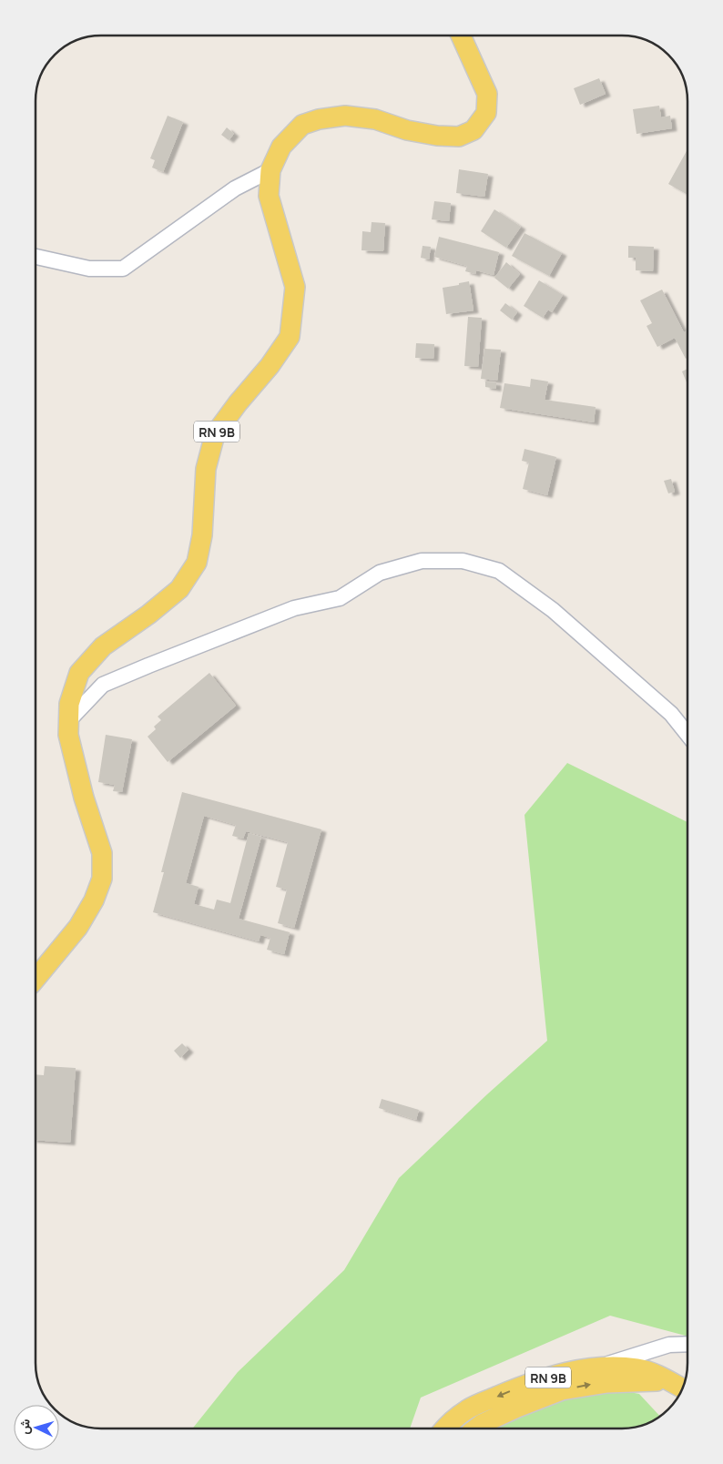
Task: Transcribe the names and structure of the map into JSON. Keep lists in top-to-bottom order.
{
  "streets": {
    "main road": ["RN 9B"]
  },
  "north": "left"
}
